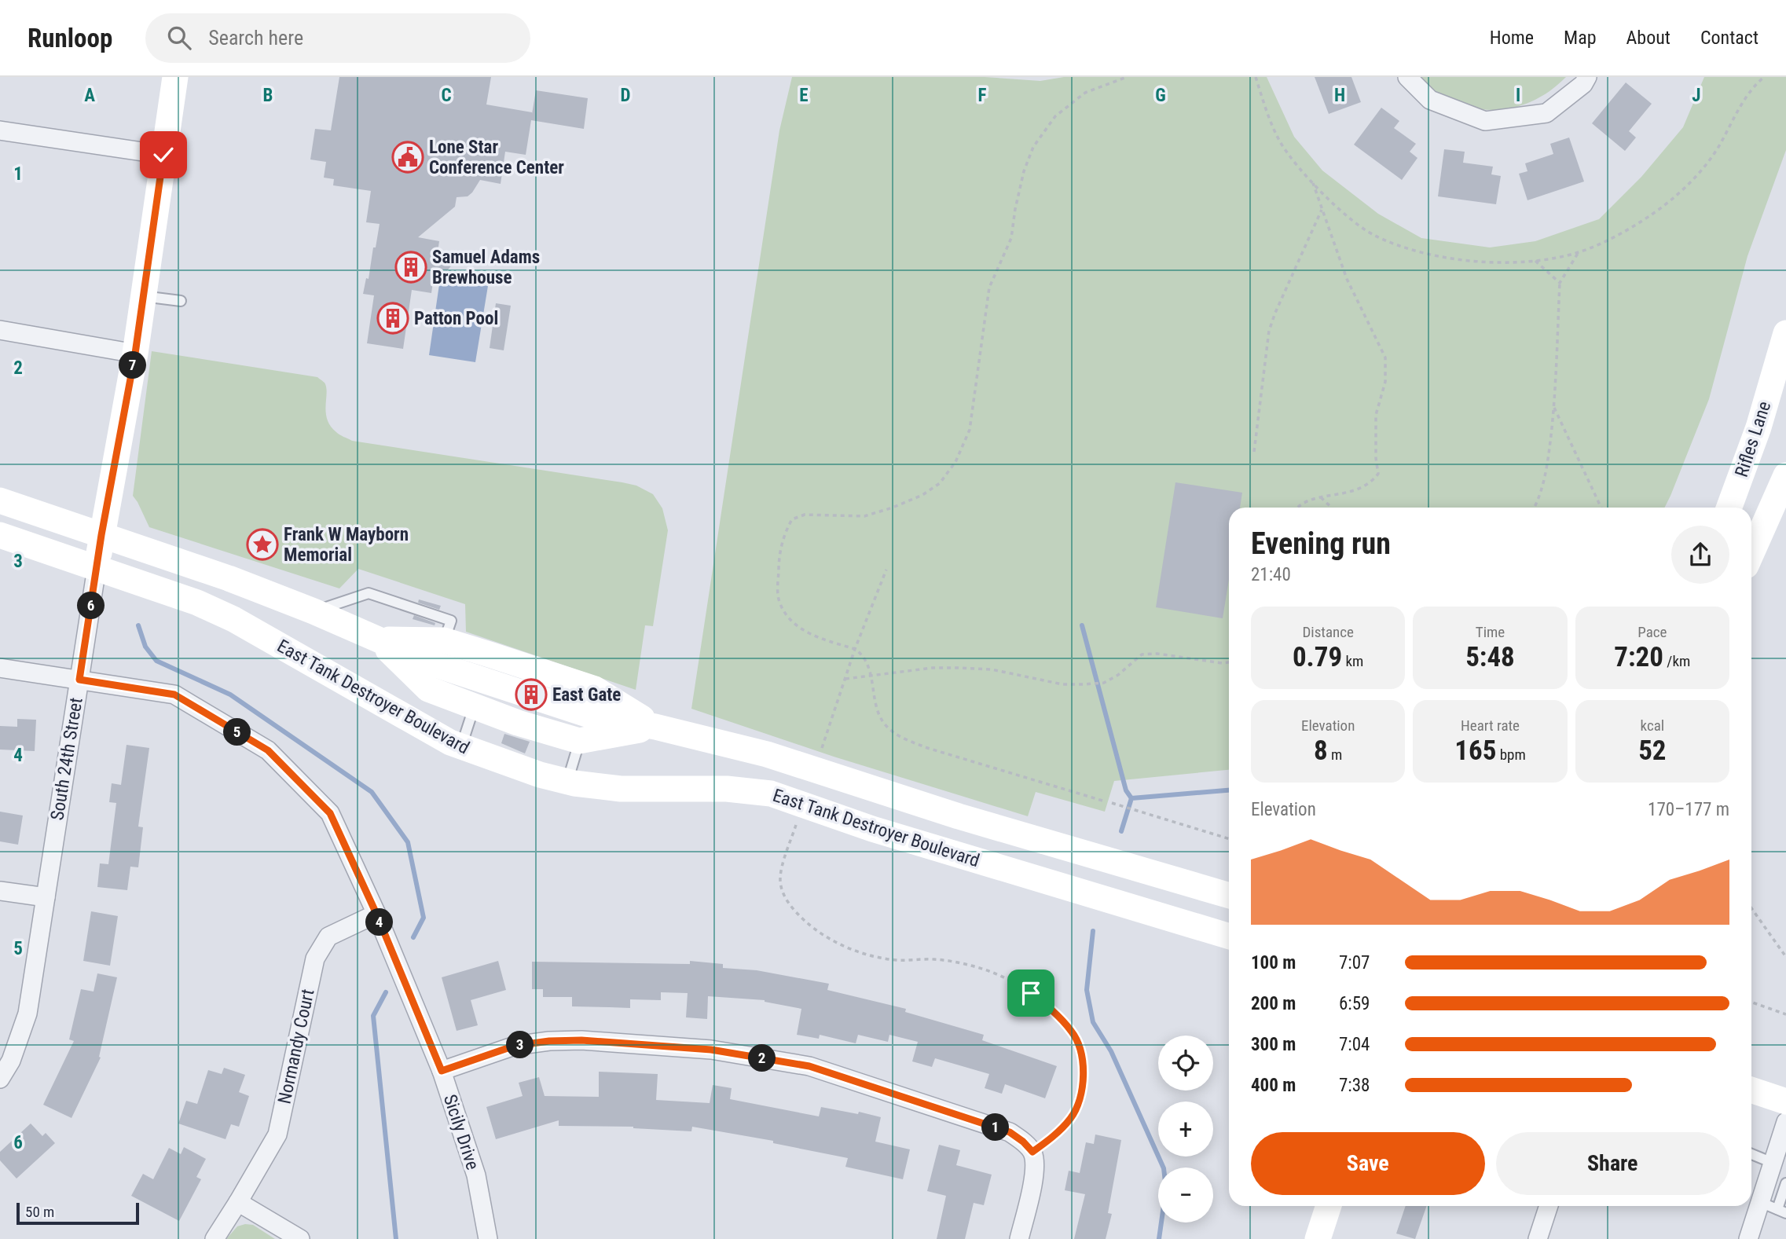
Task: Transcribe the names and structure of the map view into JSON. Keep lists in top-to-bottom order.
{
  "streets": {
    "street": [
      "Rifles Lane",
      "East Tank Destroyer Boulevard",
      "South 24th Street",
      "Normandy Court",
      "Sicily Drive"
    ]
  },
  "crossings": [
    ["East Tank Destroyer Boulevard", "South 24th Street"],
    ["South 24th Street", "Sicily Drive"],
    ["Normandy Court", "Sicily Drive"]
  ],
  "places": {
    "public building": ["Lone Star Conference Center"],
    "building": ["Samuel Adams Brewhouse", "Patton Pool", "East Gate"],
    "place": ["Frank W Mayborn Memorial"]
  },
  "scale_bar": "50 m",
  "page": {
    "header": "Runloop",
    "search": "Search here",
    "nav": [
      "Home",
      "Map",
      "About",
      "Contact"
    ],
    "pins": [
      "7",
      "6",
      "5",
      "4",
      "3",
      "2",
      "1"
    ],
    "heading": ["Evening run", "21:40"],
    "stats": [
      ["Distance", "0.79 km"],
      ["Time", "5:48"],
      ["Pace", "7:20 /km"],
      ["Elevation", "8 m"],
      ["Heart rate", "165 bpm"],
      ["kcal", "52"]
    ],
    "chart": ["Elevation", "170–177 m"],
    "list": [
      {
        "name": "100 m",
        "note": "7:07"
      },
      {
        "name": "200 m",
        "note": "6:59"
      },
      {
        "name": "300 m",
        "note": "7:04"
      },
      {
        "name": "400 m",
        "note": "7:38"
      }
    ],
    "map_buttons": ["+", "−"],
    "buttons": ["Save", "Share"],
    "scale": "50 m"
  },
  "grid": {
    "columns": [
      "A",
      "B",
      "C",
      "D",
      "E",
      "F",
      "G",
      "H",
      "I",
      "J"
    ],
    "rows": [
      "1",
      "2",
      "3",
      "4",
      "5",
      "6"
    ]
  }
}
